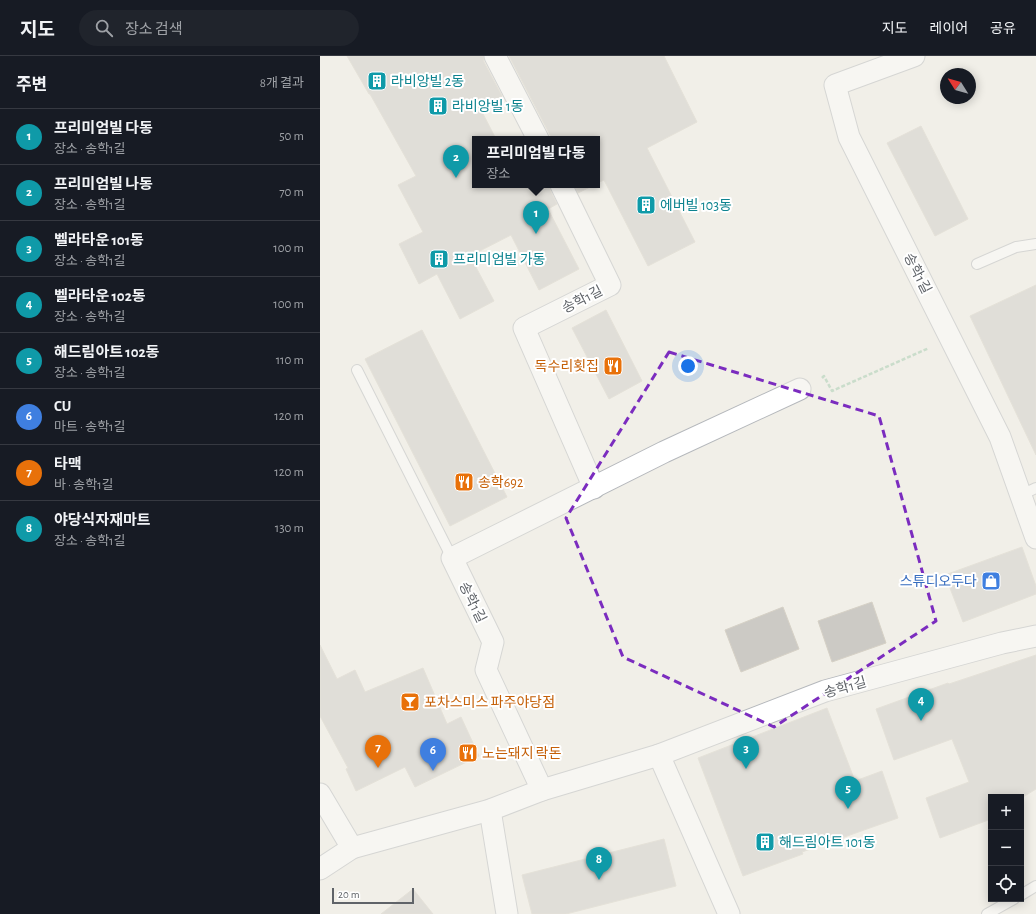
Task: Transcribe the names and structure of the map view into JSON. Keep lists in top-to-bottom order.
{
  "streets": {
    "street": ["송학1길"]
  },
  "places": {
    "building": [
      "라비앙빌 2동",
      "라비앙빌 1동",
      "에버빌 103동",
      "프리미엄빌 가동",
      "해드림아트 101동"
    ],
    "restaurant": ["독수리횟집", "송학692", "노는돼지 락돈"],
    "shop": ["스튜디오두다"],
    "bar": ["포차스미스 파주야당점"]
  },
  "scale_bar": "20 m",
  "north": "top left",
  "page": {
    "header": "지도",
    "search": "장소 검색",
    "nav": ["지도", "레이어", "공유"],
    "heading": ["주변", "8개 결과"],
    "list": [
      {
        "mark": "1",
        "name": "프리미엄빌 다동",
        "note": "장소 · 송학1길",
        "value": "50 m"
      },
      {
        "mark": "2",
        "name": "프리미엄빌 나동",
        "note": "장소 · 송학1길",
        "value": "70 m"
      },
      {
        "mark": "3",
        "name": "벨라타운 101동",
        "note": "장소 · 송학1길",
        "value": "100 m"
      },
      {
        "mark": "4",
        "name": "벨라타운 102동",
        "note": "장소 · 송학1길",
        "value": "100 m"
      },
      {
        "mark": "5",
        "name": "해드림아트 102동",
        "note": "장소 · 송학1길",
        "value": "110 m"
      },
      {
        "mark": "6",
        "name": "CU",
        "note": "마트 · 송학1길",
        "value": "120 m"
      },
      {
        "mark": "7",
        "name": "타맥",
        "note": "바 · 송학1길",
        "value": "120 m"
      },
      {
        "mark": "8",
        "name": "야당식자재마트",
        "note": "장소 · 송학1길",
        "value": "130 m"
      }
    ],
    "popup": ["프리미엄빌 다동", "장소"],
    "pins": [
      "2",
      "1",
      "4",
      "7",
      "3",
      "6",
      "5",
      "8"
    ],
    "map_buttons": ["+", "−"],
    "scale": "20 m"
  }
}
